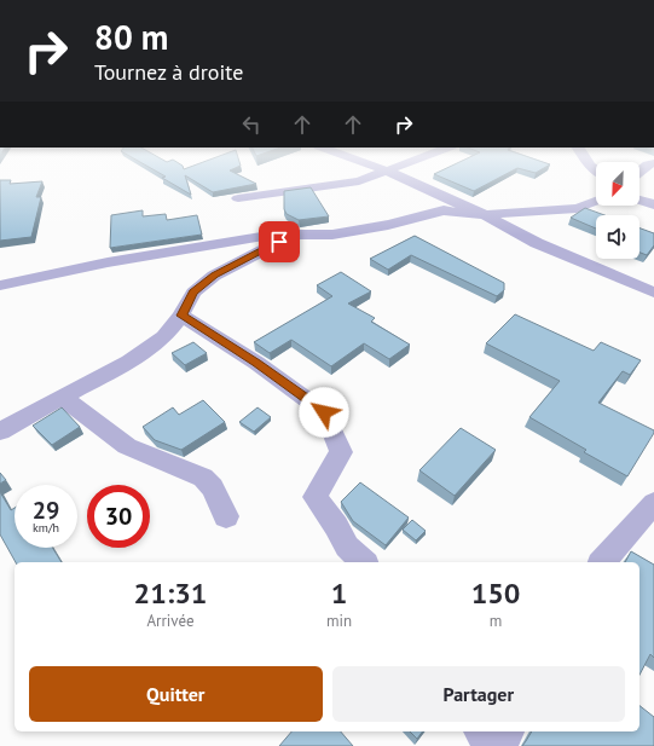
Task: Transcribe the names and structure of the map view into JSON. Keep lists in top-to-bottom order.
{
  "north": "bottom left",
  "page": {
    "turn": ["80 m", "Tournez à droite"],
    "speed": "29 km/h",
    "limit": "30",
    "eta": [
      "21:31",
      "Arrivée",
      "1",
      "min",
      "150",
      "m"
    ],
    "buttons": ["Quitter", "Partager"]
  }
}
